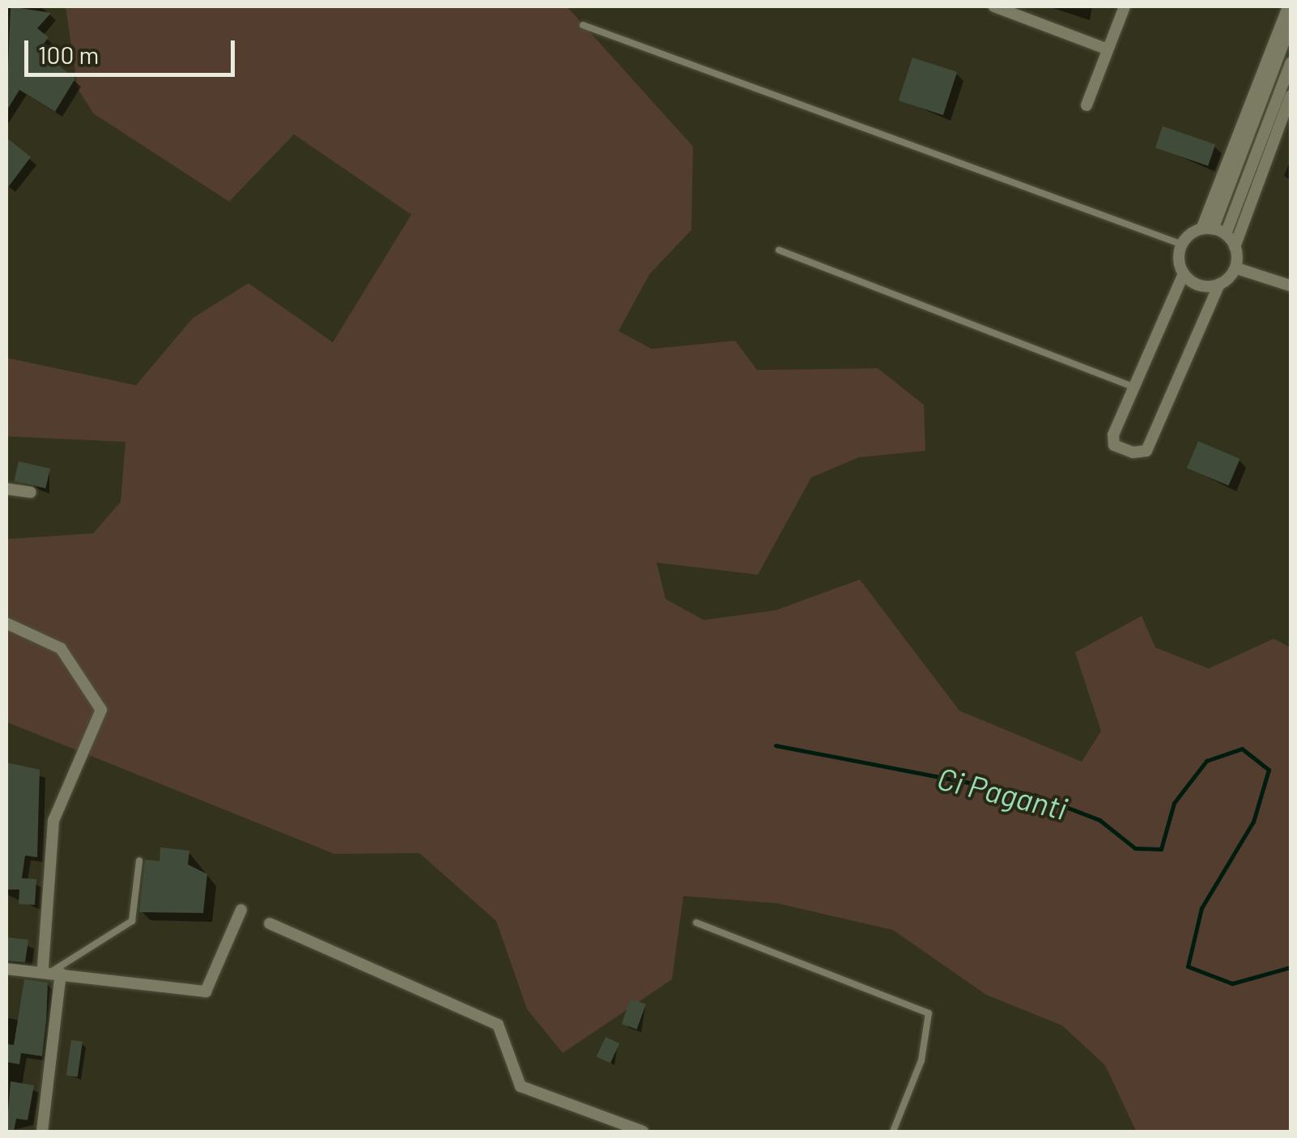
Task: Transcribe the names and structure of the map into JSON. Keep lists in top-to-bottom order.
{
  "water": ["Ci Paganti"],
  "scale_bar": "100 m"
}
